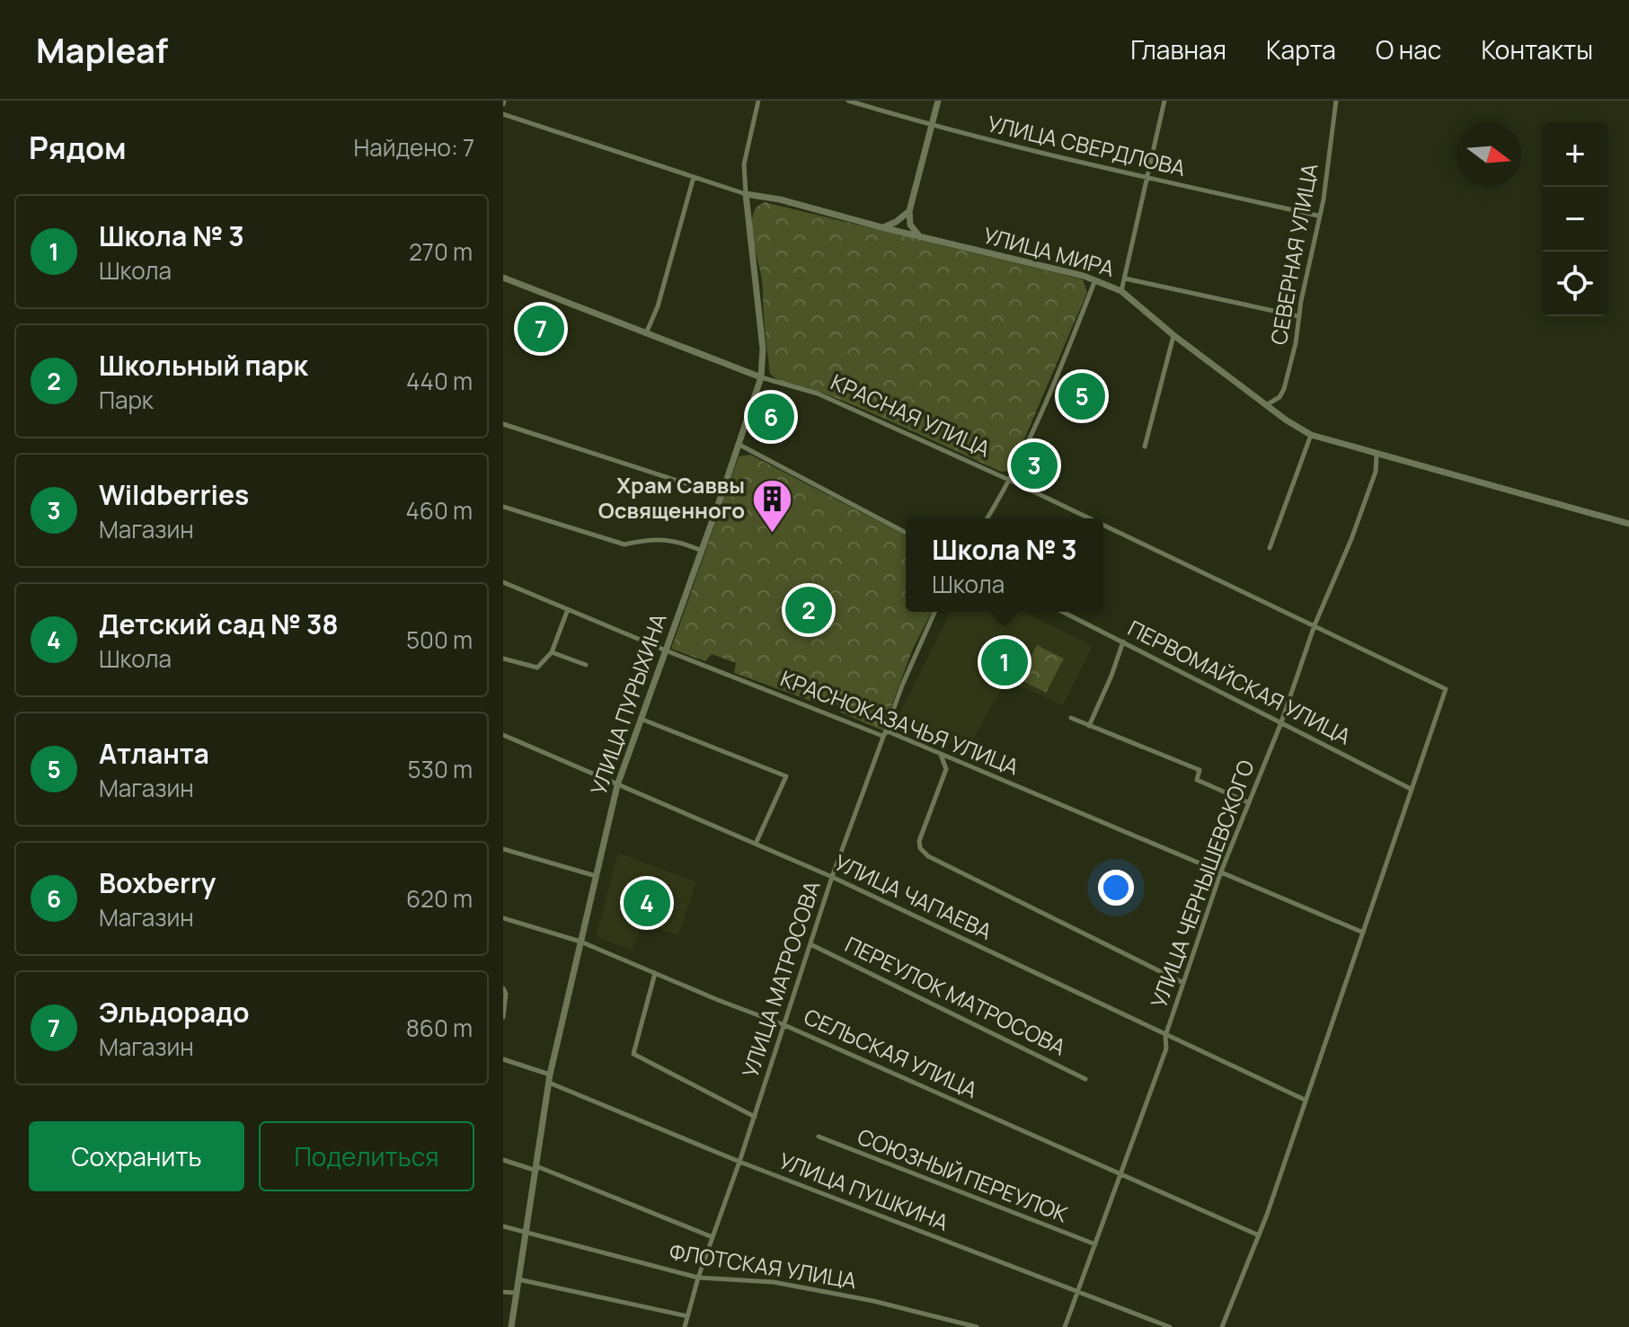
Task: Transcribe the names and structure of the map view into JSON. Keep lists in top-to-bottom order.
{
  "streets": {
    "street": [
      "УЛИЦА СВЕРДЛОВА",
      "УЛИЦА МИРА",
      "СЕВЕРНАЯ УЛИЦА",
      "КРАСНАЯ УЛИЦА",
      "ПЕРВОМАЙСКАЯ УЛИЦА",
      "УЛИЦА ПУРЫХИНА",
      "КРАСНОКАЗАЧЬЯ УЛИЦА",
      "УЛИЦА ЧЕРНЫШЕВСКОГО",
      "УЛИЦА ЧАПАЕВА",
      "УЛИЦА МАТРОСОВА",
      "ПЕРЕУЛОК МАТРОСОВА",
      "СЕЛЬСКАЯ УЛИЦА",
      "СОЮЗНЫЙ ПЕРЕУЛОК",
      "УЛИЦА ПУШКИНА",
      "ФЛОТСКАЯ УЛИЦА"
    ]
  },
  "crossings": [
    ["УЛИЦА СВЕРДЛОВА", "СЕВЕРНАЯ УЛИЦА"],
    ["УЛИЦА МИРА", "СЕВЕРНАЯ УЛИЦА"],
    ["УЛИЦА МИРА", "УЛИЦА ПУРЫХИНА"],
    ["УЛИЦА МИРА", "УЛИЦА ЧЕРНЫШЕВСКОГО"],
    ["КРАСНАЯ УЛИЦА", "ПЕРВОМАЙСКАЯ УЛИЦА"],
    ["КРАСНАЯ УЛИЦА", "УЛИЦА ПУРЫХИНА"],
    ["КРАСНАЯ УЛИЦА", "УЛИЦА ЧЕРНЫШЕВСКОГО"],
    ["ПЕРВОМАЙСКАЯ УЛИЦА", "УЛИЦА ЧЕРНЫШЕВСКОГО"],
    ["УЛИЦА ПУРЫХИНА", "КРАСНОКАЗАЧЬЯ УЛИЦА"],
    ["УЛИЦА ПУРЫХИНА", "УЛИЦА ЧАПАЕВА"],
    ["УЛИЦА ПУРЫХИНА", "СЕЛЬСКАЯ УЛИЦА"],
    ["УЛИЦА ПУРЫХИНА", "УЛИЦА ПУШКИНА"],
    ["УЛИЦА ПУРЫХИНА", "ФЛОТСКАЯ УЛИЦА"],
    ["КРАСНОКАЗАЧЬЯ УЛИЦА", "УЛИЦА ЧЕРНЫШЕВСКОГО"],
    ["КРАСНОКАЗАЧЬЯ УЛИЦА", "УЛИЦА МАТРОСОВА"],
    ["УЛИЦА ЧЕРНЫШЕВСКОГО", "УЛИЦА ЧАПАЕВА"],
    ["УЛИЦА ЧЕРНЫШЕВСКОГО", "СЕЛЬСКАЯ УЛИЦА"],
    ["УЛИЦА ЧЕРНЫШЕВСКОГО", "СОЮЗНЫЙ ПЕРЕУЛОК"],
    ["УЛИЦА ЧЕРНЫШЕВСКОГО", "УЛИЦА ПУШКИНА"],
    ["УЛИЦА ЧАПАЕВА", "УЛИЦА МАТРОСОВА"],
    ["УЛИЦА МАТРОСОВА", "ПЕРЕУЛОК МАТРОСОВА"],
    ["УЛИЦА МАТРОСОВА", "СЕЛЬСКАЯ УЛИЦА"],
    ["УЛИЦА МАТРОСОВА", "УЛИЦА ПУШКИНА"],
    ["УЛИЦА МАТРОСОВА", "ФЛОТСКАЯ УЛИЦА"]
  ],
  "places": {
    "building": ["Храм Саввы Освященного"]
  },
  "north": "right",
  "page": {
    "header": "Mapleaf",
    "nav": [
      "Главная",
      "Карта",
      "О нас",
      "Контакты"
    ],
    "heading": ["Рядом", "Найдено: 7"],
    "map_buttons": ["+", "−"],
    "list": [
      {
        "mark": "1",
        "name": "Школа № 3",
        "note": "Школа",
        "value": "270 m"
      },
      {
        "mark": "2",
        "name": "Школьный парк",
        "note": "Парк",
        "value": "440 m"
      },
      {
        "mark": "3",
        "name": "Wildberries",
        "note": "Магазин",
        "value": "460 m"
      },
      {
        "mark": "4",
        "name": "Детский сад № 38",
        "note": "Школа",
        "value": "500 m"
      },
      {
        "mark": "5",
        "name": "Атланта",
        "note": "Магазин",
        "value": "530 m"
      },
      {
        "mark": "6",
        "name": "Boxberry",
        "note": "Магазин",
        "value": "620 m"
      },
      {
        "mark": "7",
        "name": "Эльдорадо",
        "note": "Магазин",
        "value": "860 m"
      }
    ],
    "pins": [
      "7",
      "5",
      "6",
      "3",
      "2",
      "1",
      "4"
    ],
    "popup": ["Школа № 3", "Школа"],
    "buttons": ["Сохранить", "Поделиться"]
  }
}
